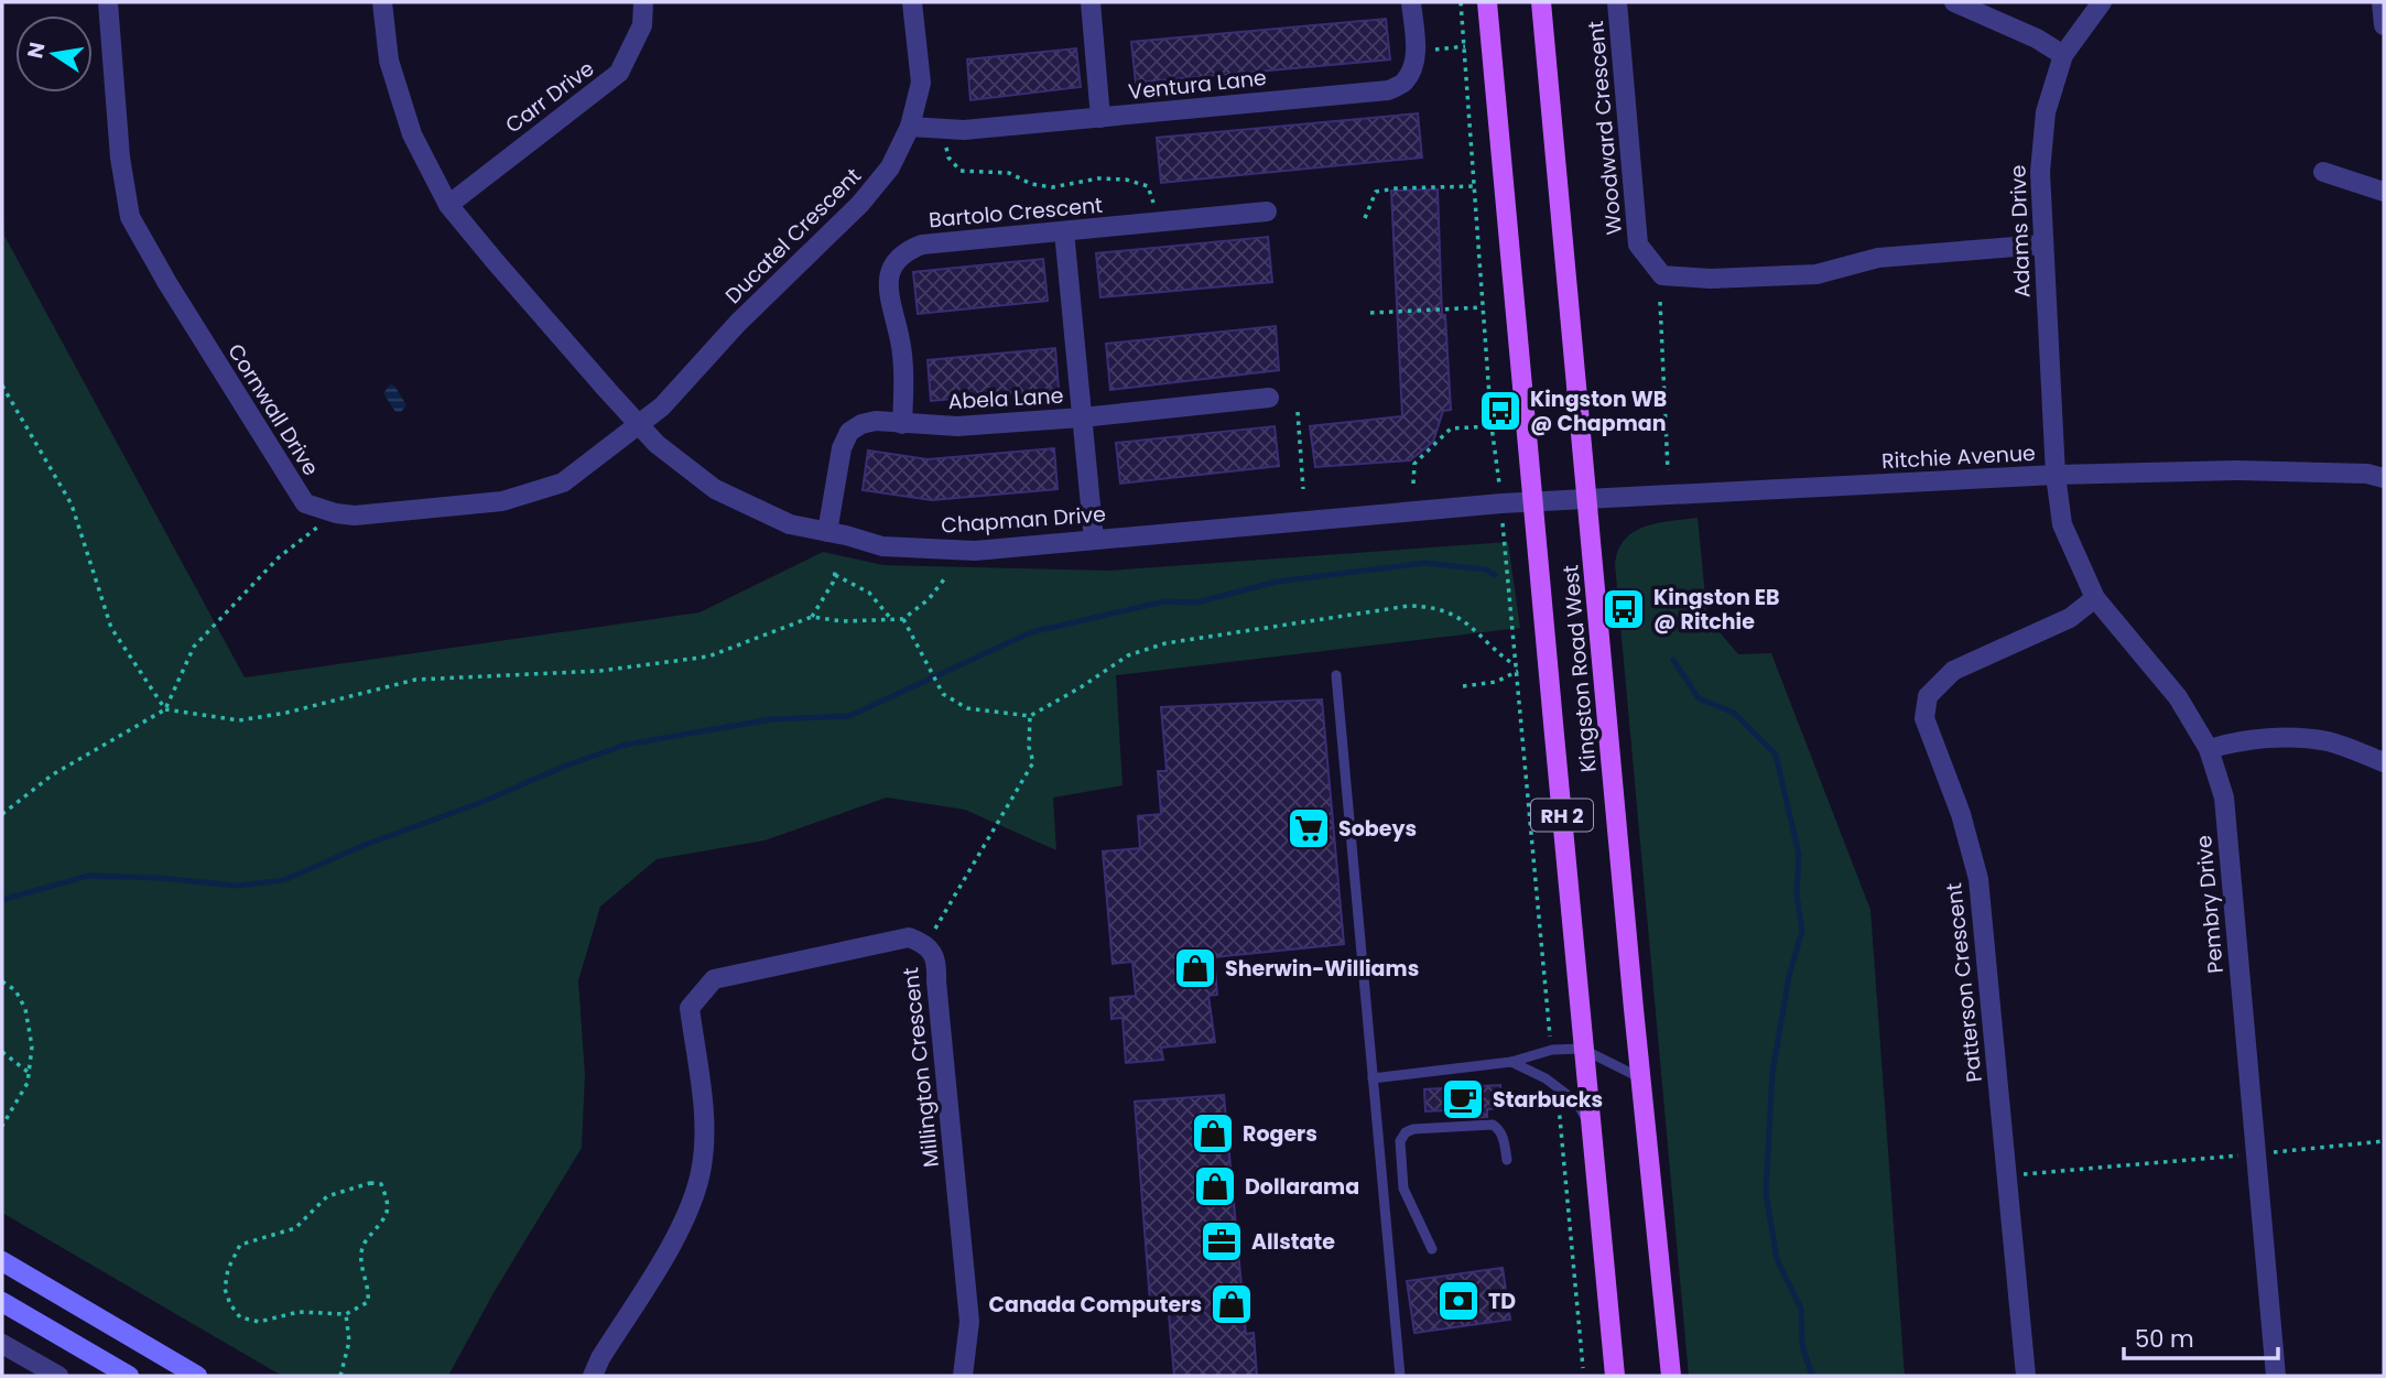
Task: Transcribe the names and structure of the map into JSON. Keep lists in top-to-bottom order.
{
  "streets": {
    "main road": ["Kingston Road West", "RH 2"],
    "street": [
      "Ventura Lane",
      "Carr Drive",
      "Woodward Crescent",
      "Bartolo Crescent",
      "Adams Drive",
      "Ducatel Crescent",
      "Abela Lane",
      "Cornwall Drive",
      "Ritchie Avenue",
      "Chapman Drive",
      "Pembry Drive",
      "Patterson Crescent",
      "Millington Crescent"
    ]
  },
  "crossings": [
    ["Ventura Lane", "Ducatel Crescent"],
    ["Carr Drive", "Chapman Drive"],
    ["Woodward Crescent", "Adams Drive"],
    ["Bartolo Crescent", "Abela Lane"],
    ["Adams Drive", "Ritchie Avenue"],
    ["Adams Drive", "Pembry Drive"],
    ["Ducatel Crescent", "Cornwall Drive"],
    ["Ducatel Crescent", "Chapman Drive"],
    ["Abela Lane", "Chapman Drive"],
    ["Cornwall Drive", "Chapman Drive"],
    ["Ritchie Avenue", "Chapman Drive"],
    ["Ritchie Avenue", "Kingston Road West"],
    ["Ritchie Avenue", "Pembry Drive"],
    ["Chapman Drive", "Kingston Road West"],
    ["Pembry Drive", "Patterson Crescent"]
  ],
  "places": {
    "bus stop": ["Kingston WB @ Chapman", "Kingston EB @ Ritchie"],
    "supermarket": ["Sobeys"],
    "shop": [
      "Sherwin-Williams",
      "Rogers",
      "Dollarama",
      "Canada Computers"
    ],
    "cafe": ["Starbucks"],
    "office": ["Allstate"],
    "bank": ["TD"]
  },
  "scale_bar": "50 m",
  "north": "left"
}
